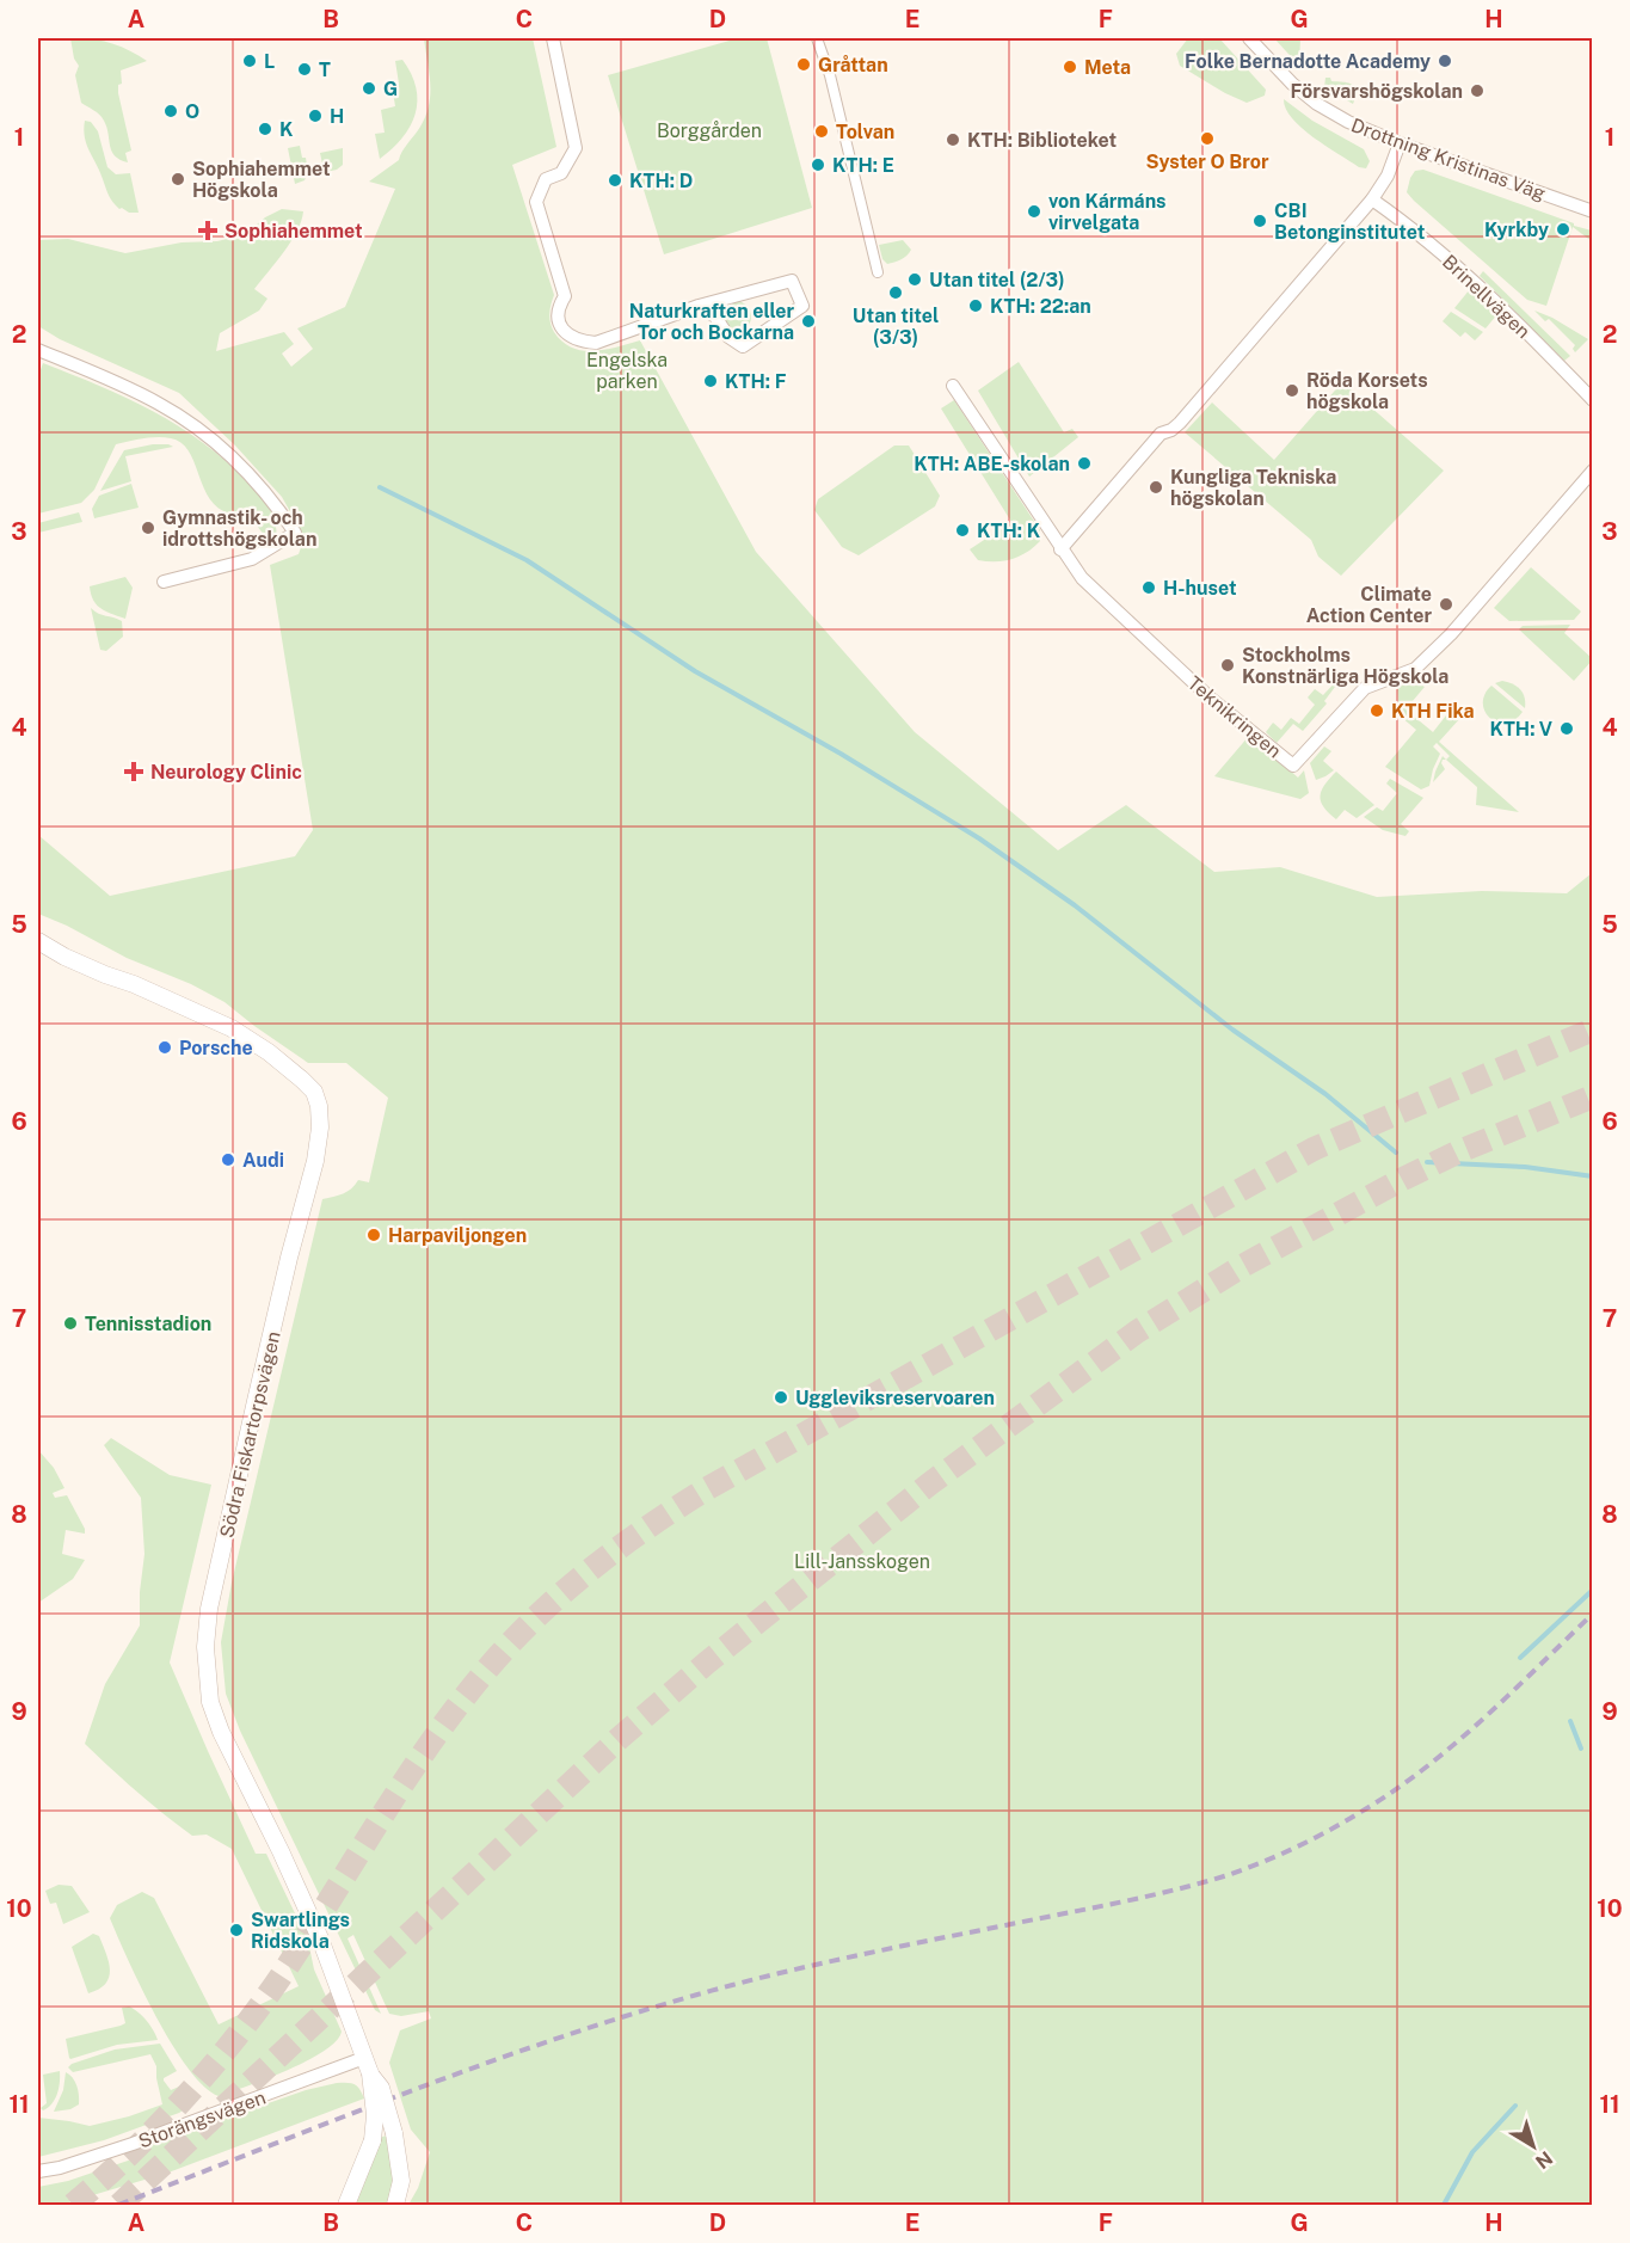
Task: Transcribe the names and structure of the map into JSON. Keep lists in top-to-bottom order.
{
  "streets": {
    "street": [
      "Drottning Kristinas Väg",
      "Brinellvägen",
      "Teknikringen",
      "Södra Fiskartorpsvägen",
      "Storängsvägen"
    ]
  },
  "crossings": [
    ["Södra Fiskartorpsvägen", "Storängsvägen"]
  ],
  "parks": ["Borggården", "Engelska parken", "Lill-Jansskogen"],
  "places": {
    "other": [
      "L",
      "Folke Bernadotte Academy",
      "Gråttan",
      "Meta",
      "T",
      "G",
      "Försvarshögskolan",
      "O",
      "H",
      "K",
      "Tolvan",
      "Syster O Bror",
      "KTH: Biblioteket",
      "KTH: E",
      "Sophiahemmet Högskola",
      "KTH: D",
      "von Kármáns virvelgata",
      "CBI Betonginstitutet",
      "Kyrkby",
      "Utan titel (2/3)",
      "Utan titel (3/3)",
      "KTH: 22:an",
      "Naturkraften eller Tor och Bockarna",
      "KTH: F",
      "Röda Korsets högskola",
      "KTH: ABE-skolan",
      "Kungliga Tekniska högskolan",
      "Gymnastik- och idrottshögskolan",
      "KTH: K",
      "H-huset",
      "Climate Action Center",
      "Stockholms Konstnärliga Högskola",
      "KTH Fika",
      "KTH: V",
      "Porsche",
      "Audi",
      "Harpaviljongen",
      "Tennisstadion",
      "Uggleviksreservoaren",
      "Swartlings Ridskola"
    ],
    "health": ["Sophiahemmet", "Neurology Clinic"]
  },
  "north": "bottom right",
  "grid": {
    "columns": [
      "A",
      "B",
      "C",
      "D",
      "E",
      "F",
      "G",
      "H"
    ],
    "rows": [
      "1",
      "2",
      "3",
      "4",
      "5",
      "6",
      "7",
      "8",
      "9",
      "10",
      "11"
    ]
  }
}
